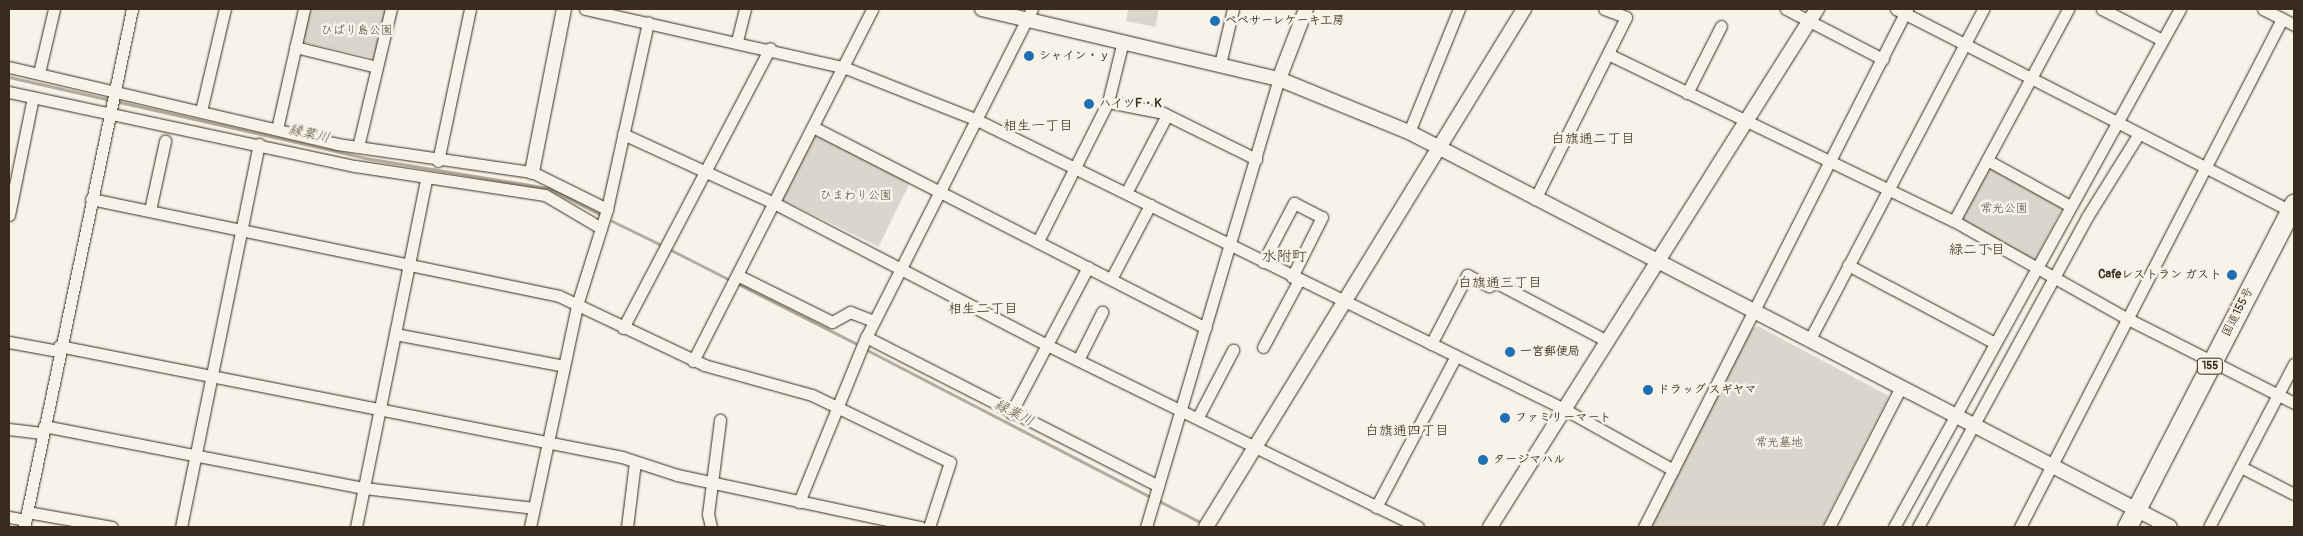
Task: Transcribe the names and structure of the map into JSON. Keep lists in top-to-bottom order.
{
  "streets": {
    "highway": ["国道155号", "155"]
  },
  "districts": [
    "相生一丁目",
    "白旗通二丁目",
    "緑二丁目",
    "水附町",
    "白旗通三丁目",
    "相生二丁目",
    "白旗通四丁目"
  ],
  "water": ["縁葉川"],
  "parks": [
    "ひばり島公園",
    "ひまわり公園",
    "常光公園",
    "常光墓地"
  ],
  "places": [
    "ペペサーレケーキ工房",
    "シャイン・ｙ",
    "ハイツF・K",
    "Cafeレストラン ガスト",
    "一宮郵便局",
    "ドラッグ スギヤマ",
    "ファミリーマート",
    "タージマハル"
  ]
}
